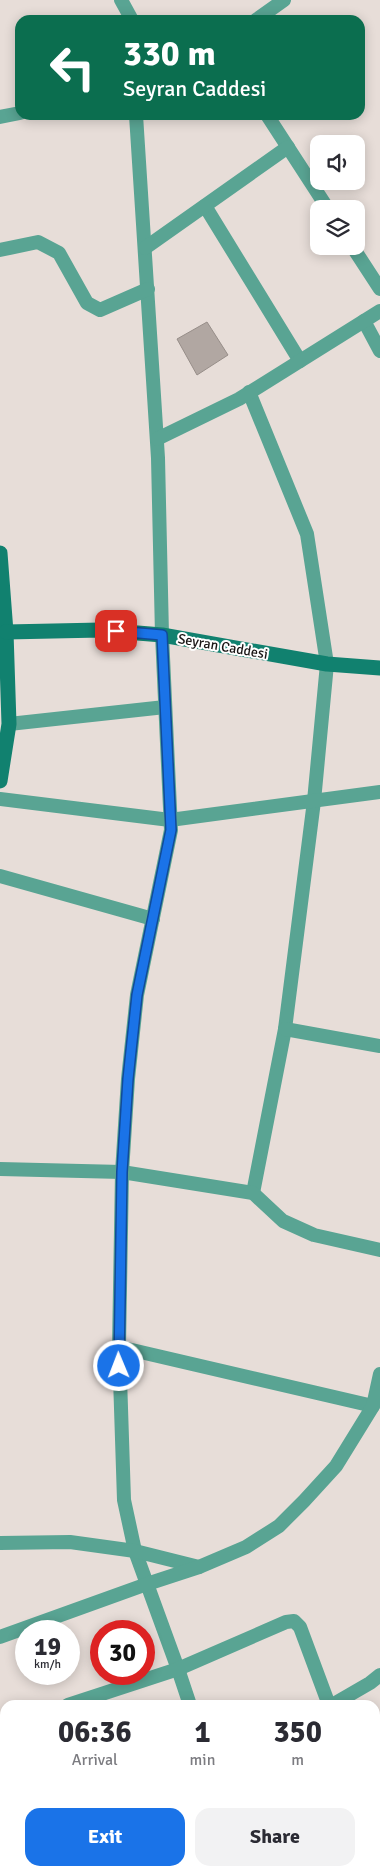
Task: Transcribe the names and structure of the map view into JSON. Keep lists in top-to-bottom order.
{
  "streets": {
    "street": ["Seyran Caddesi"]
  },
  "page": {
    "turn": ["330 m", "Seyran Caddesi"],
    "speed": "19 km/h",
    "limit": "30",
    "eta": [
      "06:36",
      "Arrival",
      "1",
      "min",
      "350",
      "m"
    ],
    "buttons": ["Exit", "Share"]
  }
}
